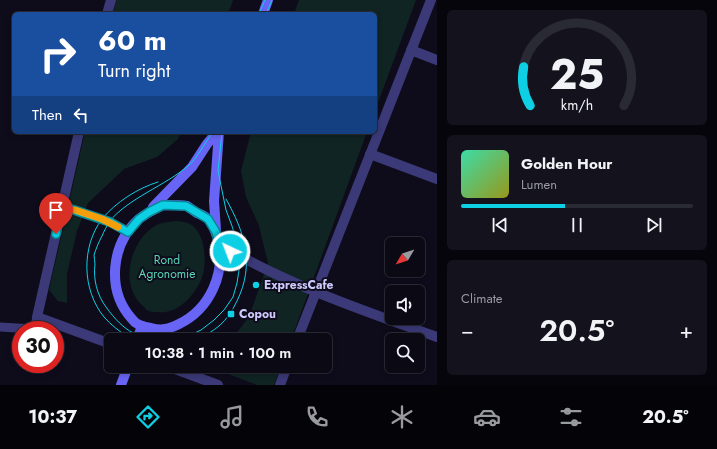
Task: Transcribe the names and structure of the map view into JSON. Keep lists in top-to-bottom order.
{
  "parks": ["Rond Agronomie"],
  "places": {
    "other": ["ExpressCafe"],
    "transit": ["Copou"]
  },
  "north": "bottom left",
  "page": {
    "turn": ["60 m", "Turn right"],
    "then": "Then",
    "song": ["Golden Hour", "Lumen"],
    "tile": "Climate",
    "heat": ["−", "20.5°", "+"],
    "limit": "30",
    "trip": "10:38 · 1 min · 100 m",
    "tabs": ["10:37", "20.5°"],
    "gauge": ["25", "km/h"]
  }
}
